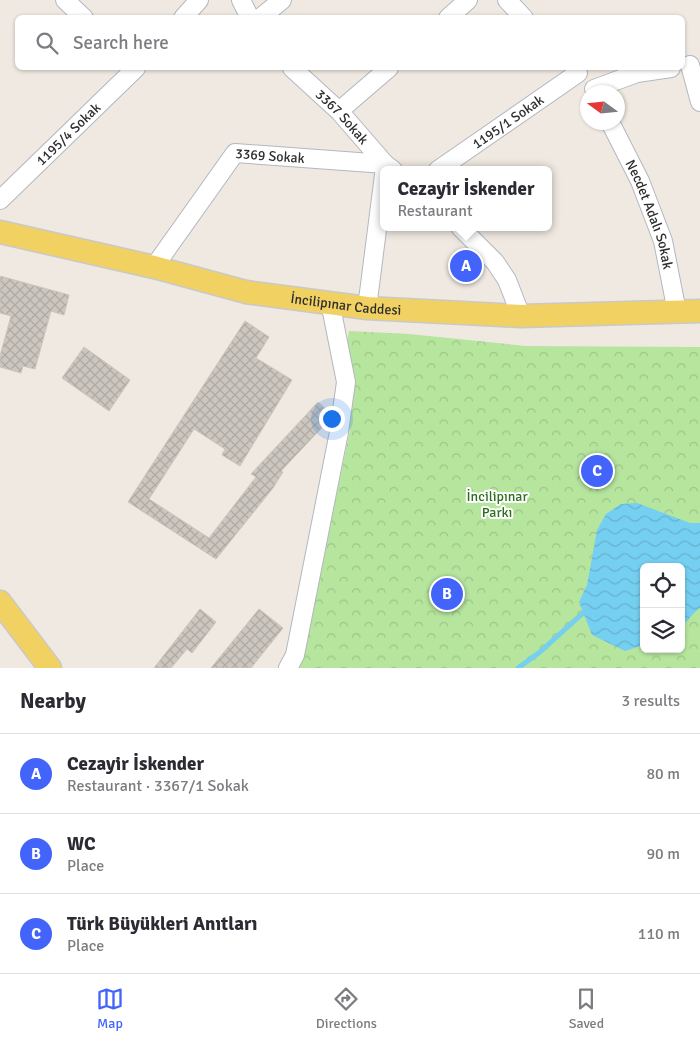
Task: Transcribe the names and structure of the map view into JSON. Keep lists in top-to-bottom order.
{
  "streets": {
    "main road": ["İncilipınar Caddesi"],
    "street": [
      "3367 Sokak",
      "1195/1 Sokak",
      "1195/4 Sokak",
      "3369 Sokak",
      "Necdet Adalı Sokak"
    ]
  },
  "crossings": [
    ["3369 Sokak", "İncilipınar Caddesi"],
    ["Necdet Adalı Sokak", "İncilipınar Caddesi"]
  ],
  "parks": ["İncilipınar Parkı"],
  "north": "left",
  "page": {
    "search": "Search here",
    "popup": ["Cezayir İskender", "Restaurant"],
    "pins": ["A", "C", "B"],
    "heading": ["Nearby", "3 results"],
    "list": [
      {
        "mark": "A",
        "name": "Cezayir İskender",
        "note": "Restaurant · 3367/1 Sokak",
        "value": "80 m"
      },
      {
        "mark": "B",
        "name": "WC",
        "note": "Place",
        "value": "90 m"
      },
      {
        "mark": "C",
        "name": "Türk Büyükleri Anıtları",
        "note": "Place",
        "value": "110 m"
      }
    ],
    "nav": ["Map", "Directions", "Saved"]
  }
}
